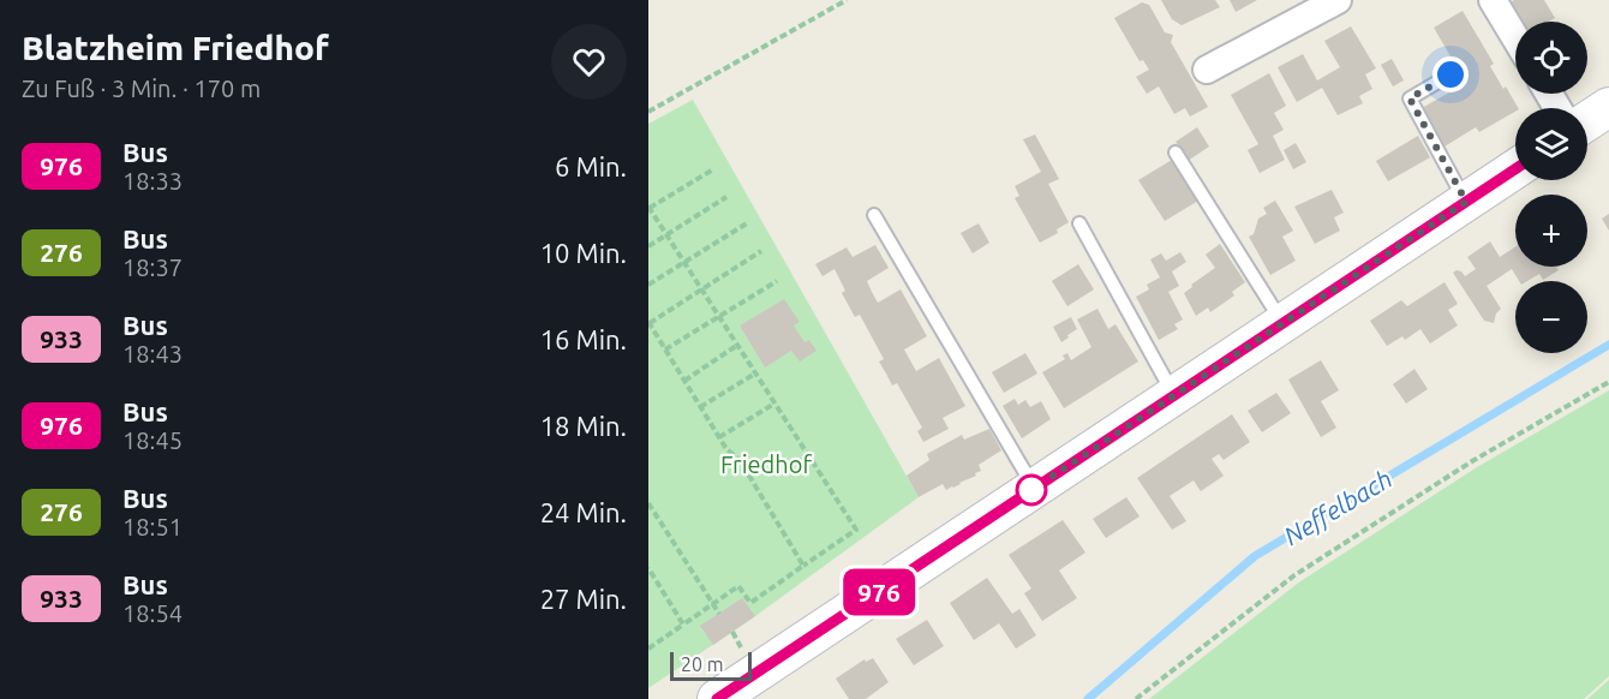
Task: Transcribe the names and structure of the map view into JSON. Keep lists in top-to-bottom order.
{
  "water": ["Neffelbach"],
  "parks": ["Friedhof"],
  "lines": ["bus line 976"],
  "scale_bar": "20 m",
  "page": {
    "heading": ["Blatzheim Friedhof", "Zu Fuß · 3 Min. · 170 m"],
    "on_map": "976",
    "map_buttons": ["+", "−"],
    "list": [
      {
        "mark": "976",
        "name": "Bus",
        "note": "18:33",
        "value": "6 Min."
      },
      {
        "mark": "276",
        "name": "Bus",
        "note": "18:37",
        "value": "10 Min."
      },
      {
        "mark": "933",
        "name": "Bus",
        "note": "18:43",
        "value": "16 Min."
      },
      {
        "mark": "976",
        "name": "Bus",
        "note": "18:45",
        "value": "18 Min."
      },
      {
        "mark": "276",
        "name": "Bus",
        "note": "18:51",
        "value": "24 Min."
      },
      {
        "mark": "933",
        "name": "Bus",
        "note": "18:54",
        "value": "27 Min."
      }
    ],
    "scale": "20 m"
  }
}
